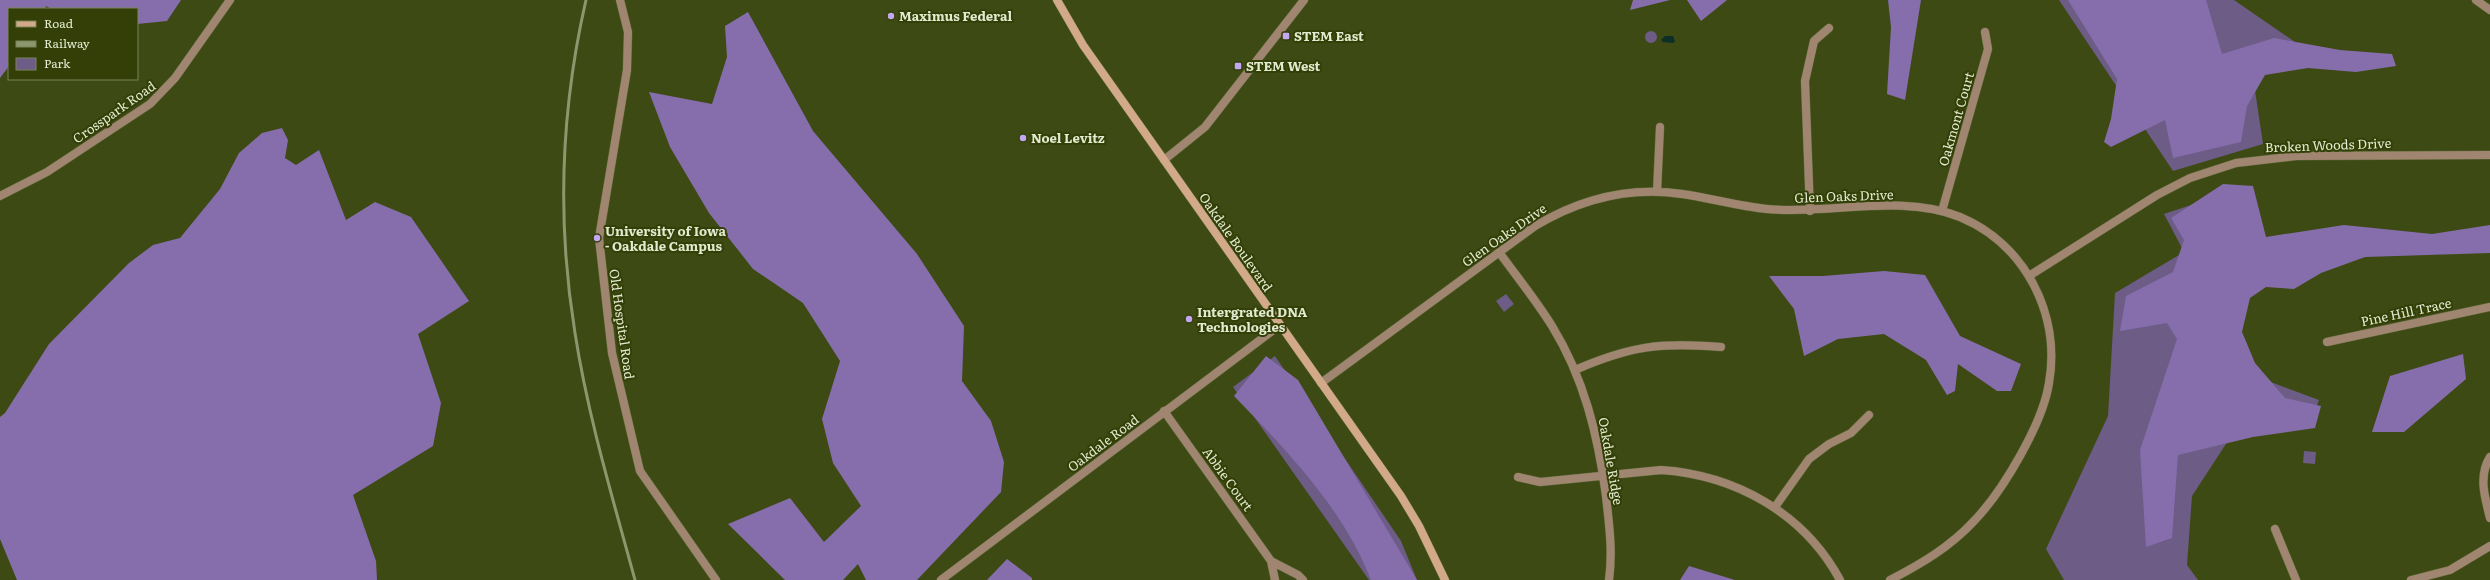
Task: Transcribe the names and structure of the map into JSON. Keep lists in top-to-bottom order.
{
  "streets": {
    "main road": ["Oakdale Boulevard"],
    "street": [
      "Crosspark Road",
      "Oakmont Court",
      "Broken Woods Drive",
      "Glen Oaks Drive",
      "Pine Hill Trace",
      "Old Hospital Road",
      "Oakdale Road",
      "Oakdale Ridge",
      "Abbie Court"
    ]
  },
  "crossings": [
    ["Oakmont Court", "Glen Oaks Drive"],
    ["Broken Woods Drive", "Glen Oaks Drive"],
    ["Glen Oaks Drive", "Oakdale Boulevard"],
    ["Glen Oaks Drive", "Oakdale Ridge"],
    ["Oakdale Boulevard", "Oakdale Road"],
    ["Oakdale Road", "Abbie Court"]
  ],
  "places": {
    "other": [
      "Maximus Federal",
      "Noel Levitz",
      "University of Iowa - Oakdale Campus",
      "Intergrated DNA Technologies"
    ],
    "transit": ["STEM East", "STEM West"]
  },
  "legend": ["Road", "Railway", "Park"]
}
